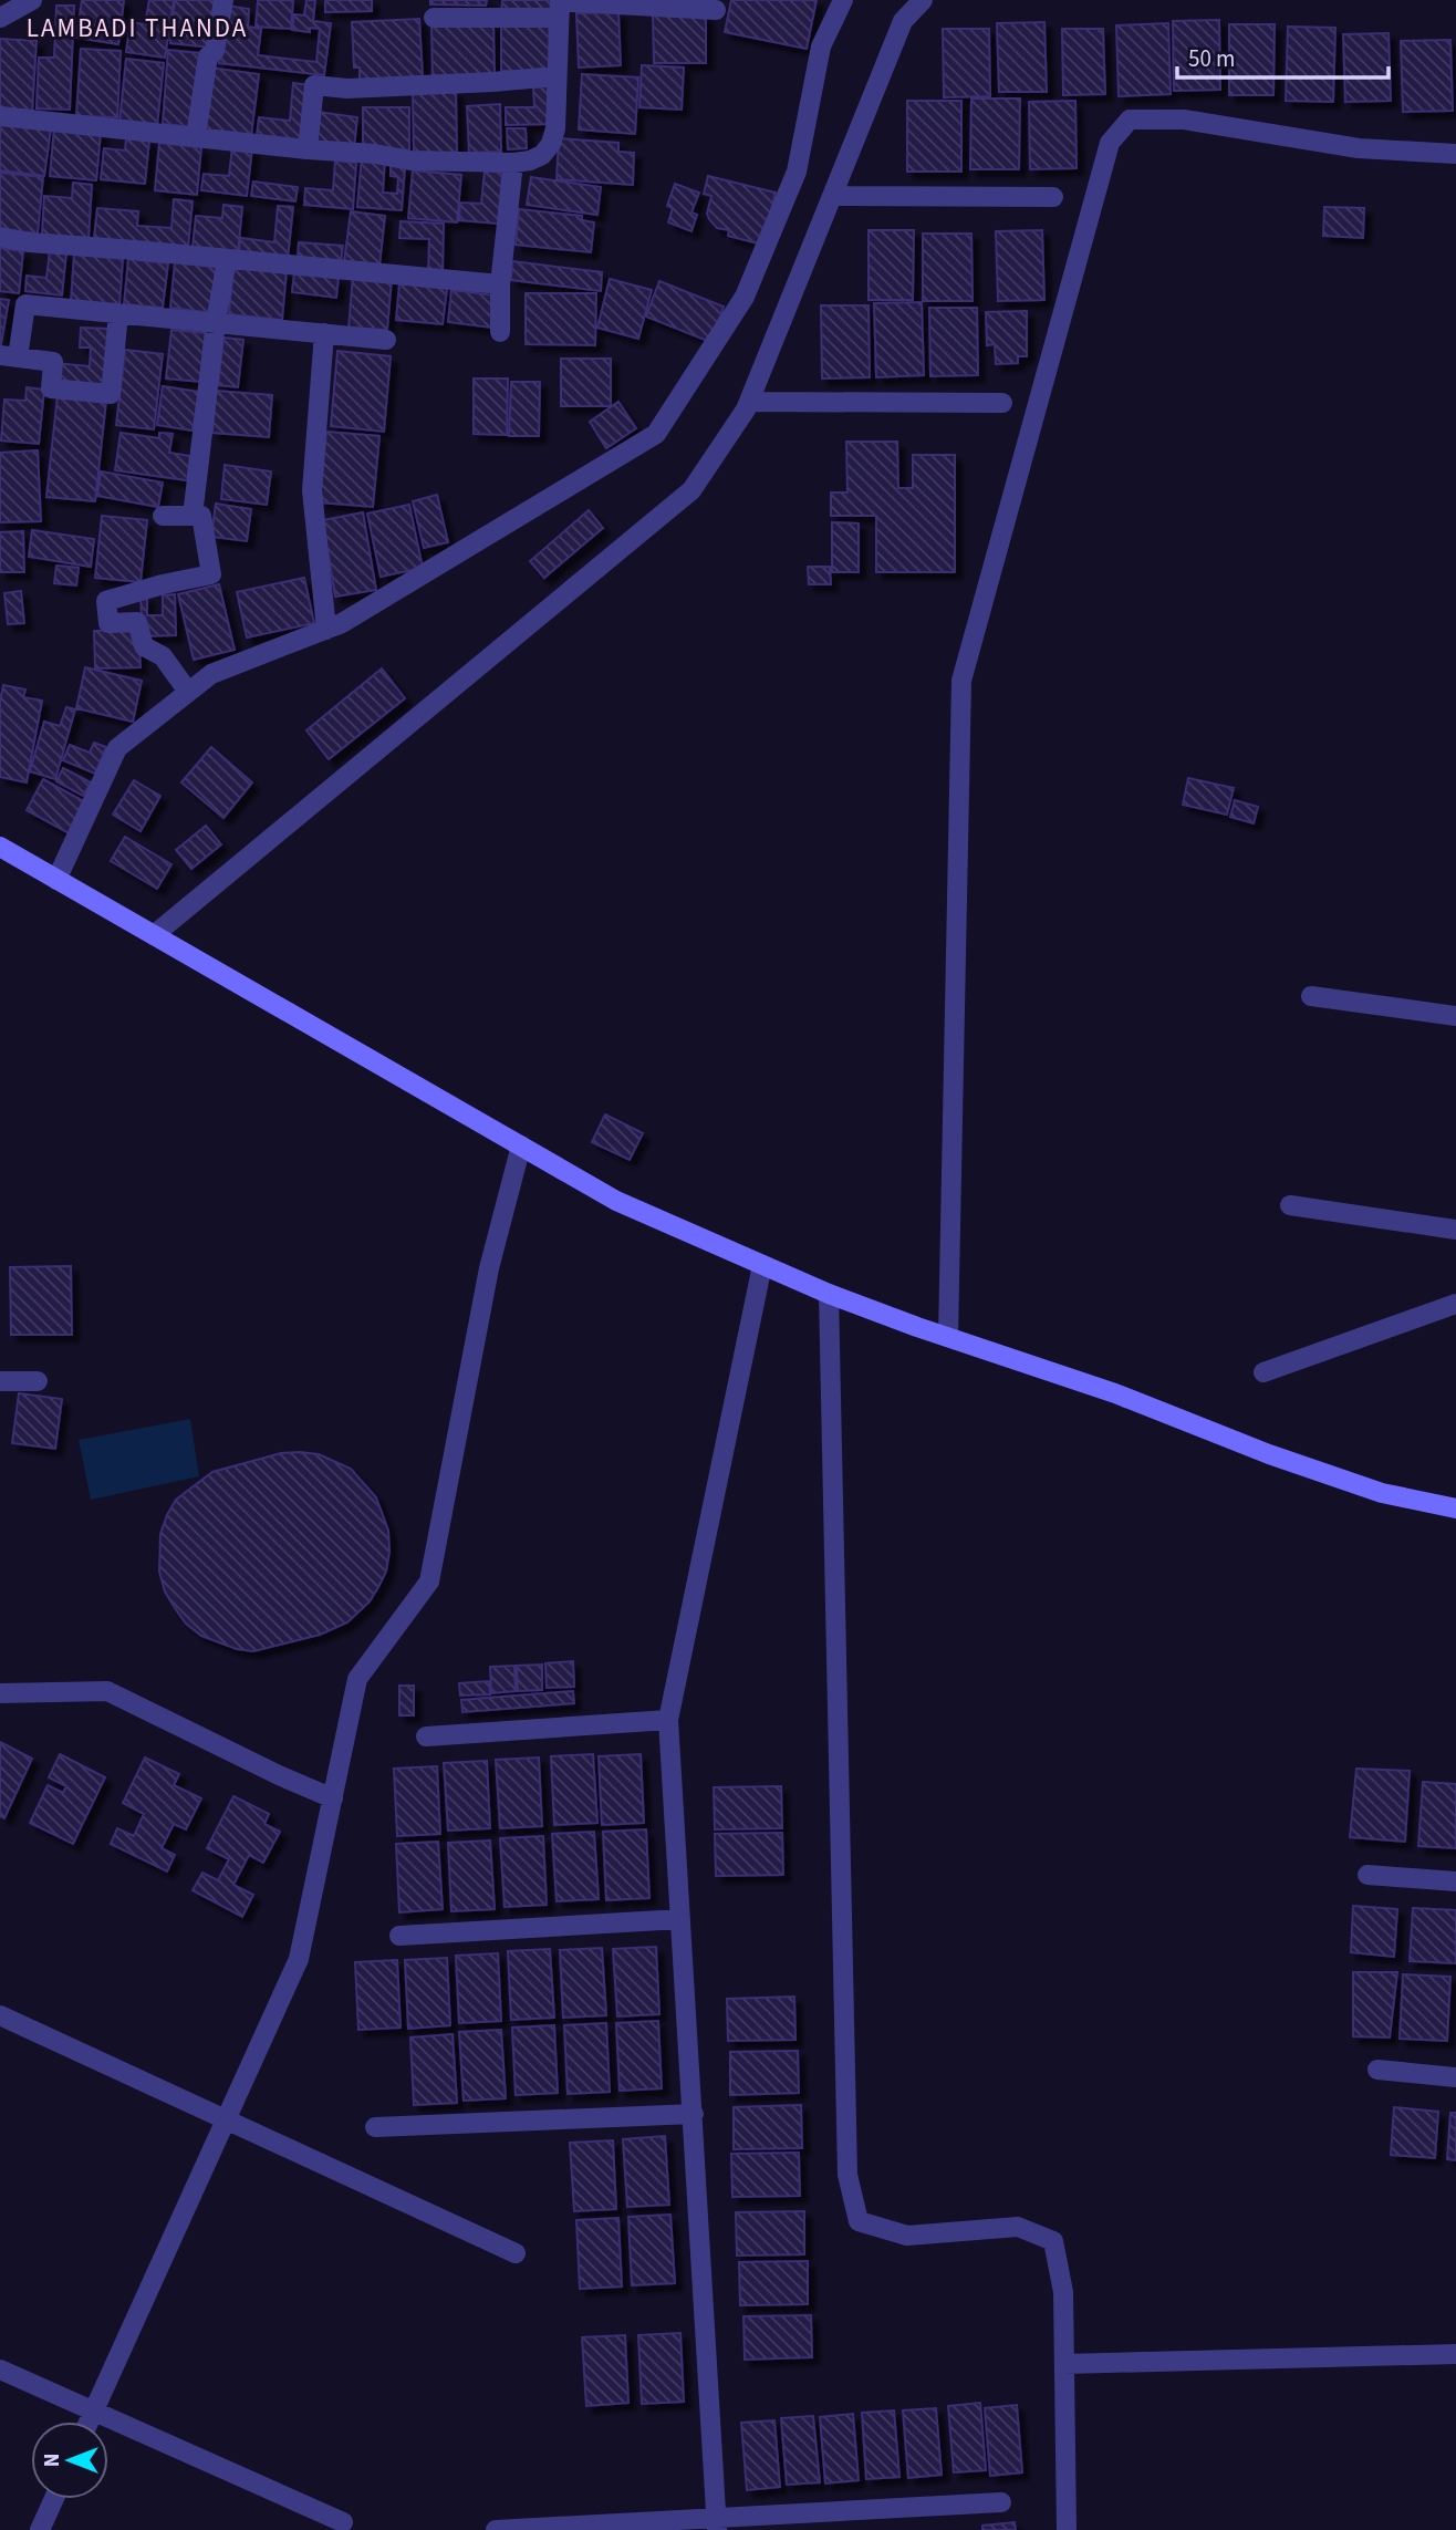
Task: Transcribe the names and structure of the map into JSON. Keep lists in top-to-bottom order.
{
  "districts": ["LAMBADI THANDA"],
  "scale_bar": "50 m",
  "north": "left"
}
